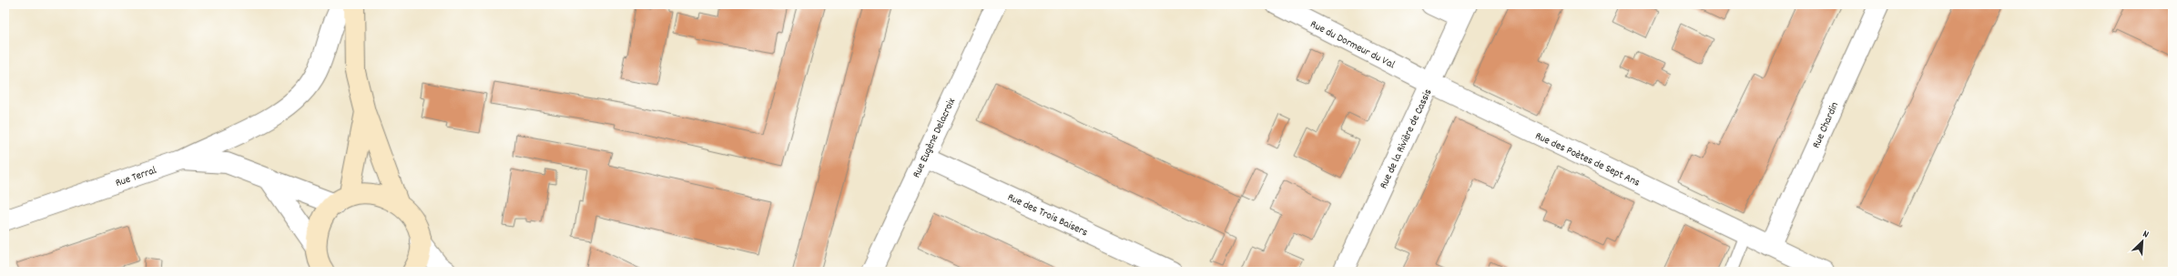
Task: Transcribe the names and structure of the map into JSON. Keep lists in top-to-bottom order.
{
  "streets": {
    "street": [
      "Rue du Dormeur du Val",
      "Rue Chardin",
      "Rue Eugène Delacroix",
      "Rue de la Rivière de Cassis",
      "Rue des Poètes de Sept Ans",
      "Rue Terral",
      "Rue des Trois Baisers"
    ]
  },
  "crossings": [
    ["Rue du Dormeur du Val", "Rue de la Rivière de Cassis"],
    ["Rue du Dormeur du Val", "Rue des Poètes de Sept Ans"],
    ["Rue Chardin", "Rue des Poètes de Sept Ans"],
    ["Rue Eugène Delacroix", "Rue des Trois Baisers"],
    ["Rue de la Rivière de Cassis", "Rue des Poètes de Sept Ans"]
  ],
  "north": "top right"
}
